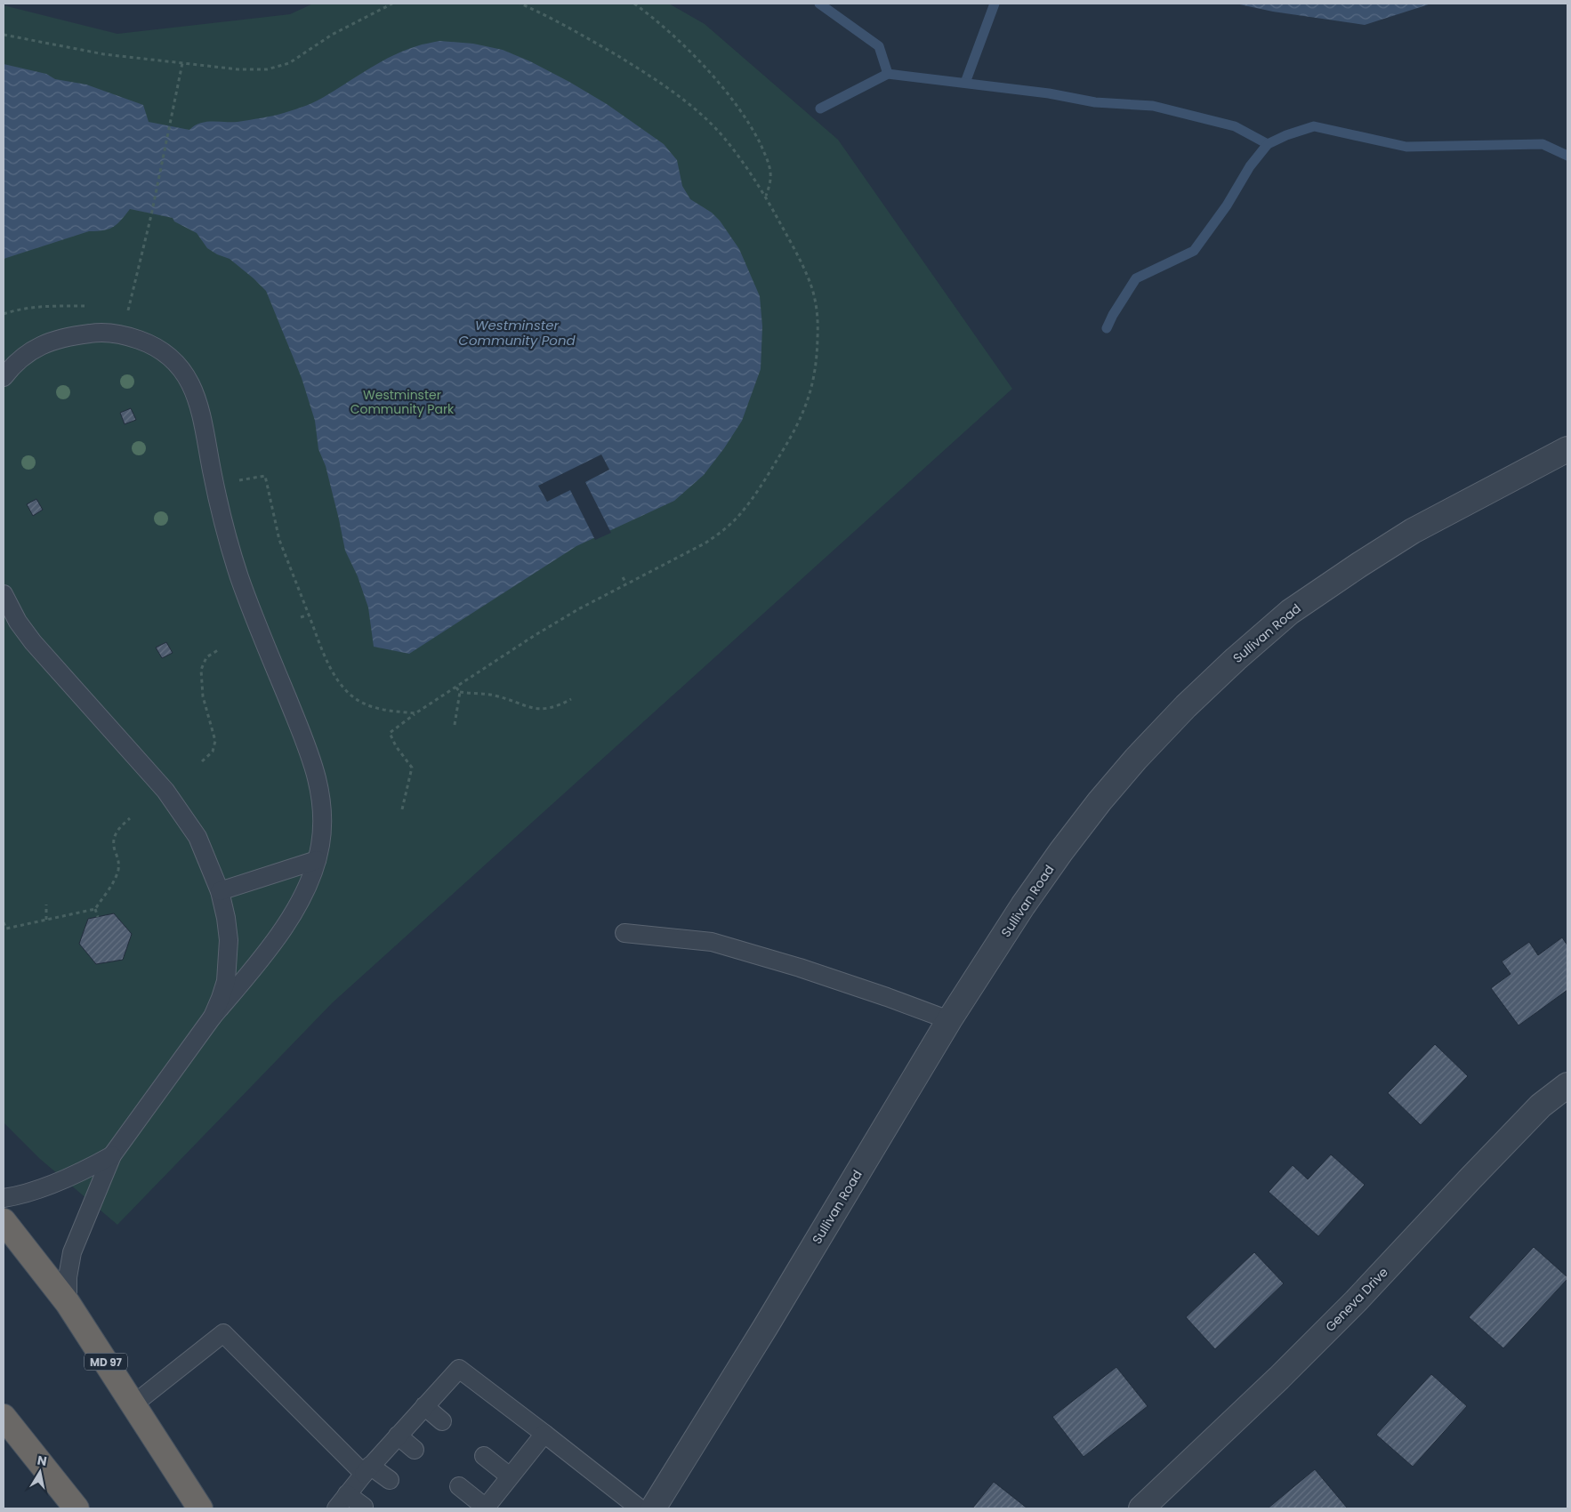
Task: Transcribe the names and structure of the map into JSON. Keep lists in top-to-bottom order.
{
  "streets": {
    "highway": ["MD 97"],
    "street": ["Sullivan Road", "Geneva Drive"]
  },
  "water": ["Westminster Community Pond"],
  "parks": ["Westminster Community Park"],
  "north": "top"
}
